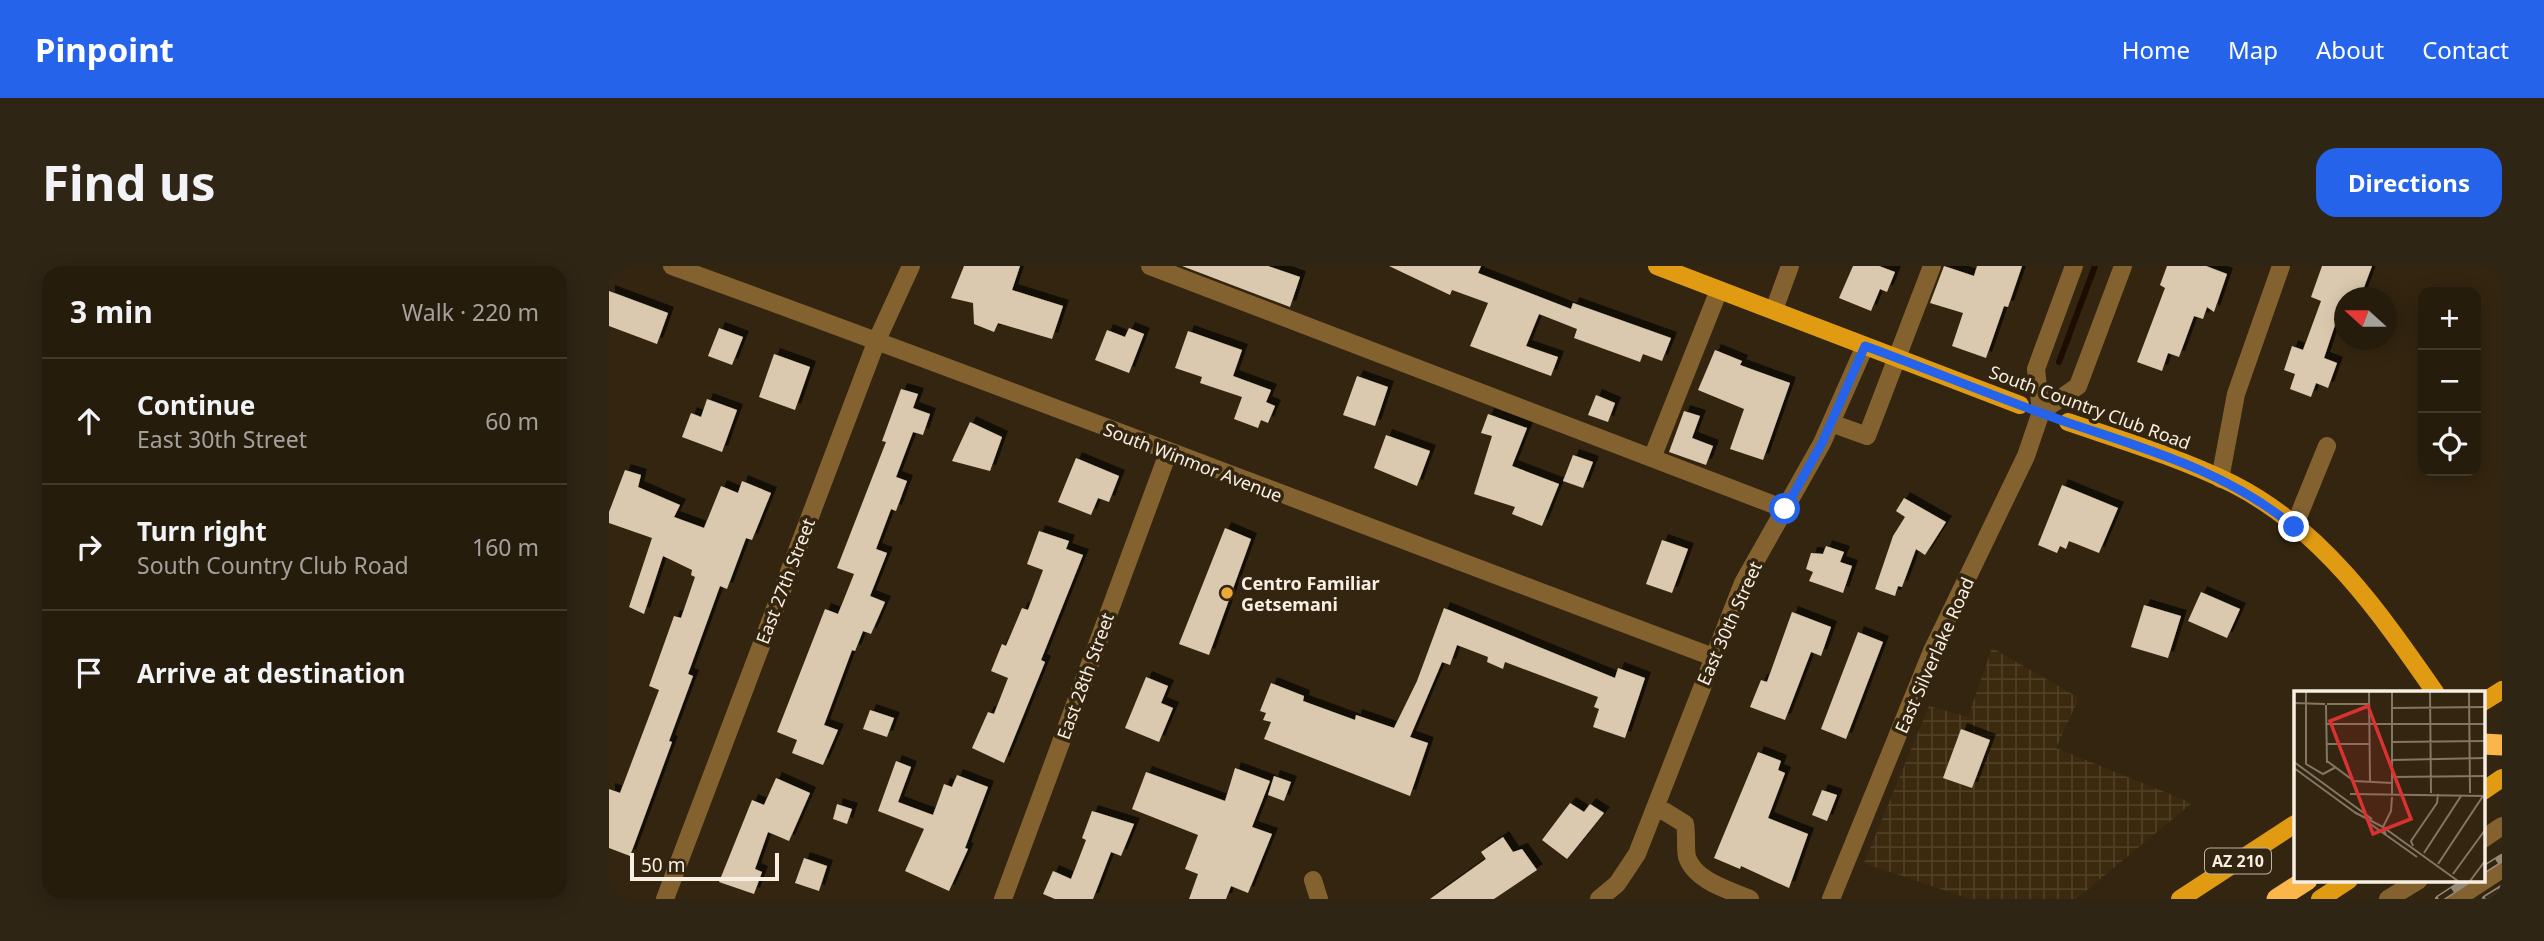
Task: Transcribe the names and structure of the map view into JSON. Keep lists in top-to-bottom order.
{
  "streets": {
    "main road": ["South Country Club Road", "AZ 210"],
    "street": [
      "South Winmor Avenue",
      "East 27th Street",
      "East 30th Street",
      "East Silverlake Road",
      "East 28th Street"
    ]
  },
  "crossings": [
    ["South Country Club Road", "East 30th Street"],
    ["South Country Club Road", "East Silverlake Road"],
    ["South Winmor Avenue", "East 27th Street"],
    ["South Winmor Avenue", "East 30th Street"],
    ["South Winmor Avenue", "East 28th Street"]
  ],
  "places": ["Centro Familiar Getsemani"],
  "scale_bar": "50 m",
  "north": "left",
  "page": {
    "header": "Pinpoint",
    "nav": [
      "Home",
      "Map",
      "About",
      "Contact"
    ],
    "buttons": "Directions",
    "title": "Find us",
    "heading": ["3 min", "Walk · 220 m"],
    "map_buttons": ["+", "−"],
    "list": [
      ["Continue", "East 30th Street", "60 m"],
      ["Turn right", "South Country Club Road", "160 m"],
      "Arrive at destination"
    ],
    "scale": "50 m"
  }
}
